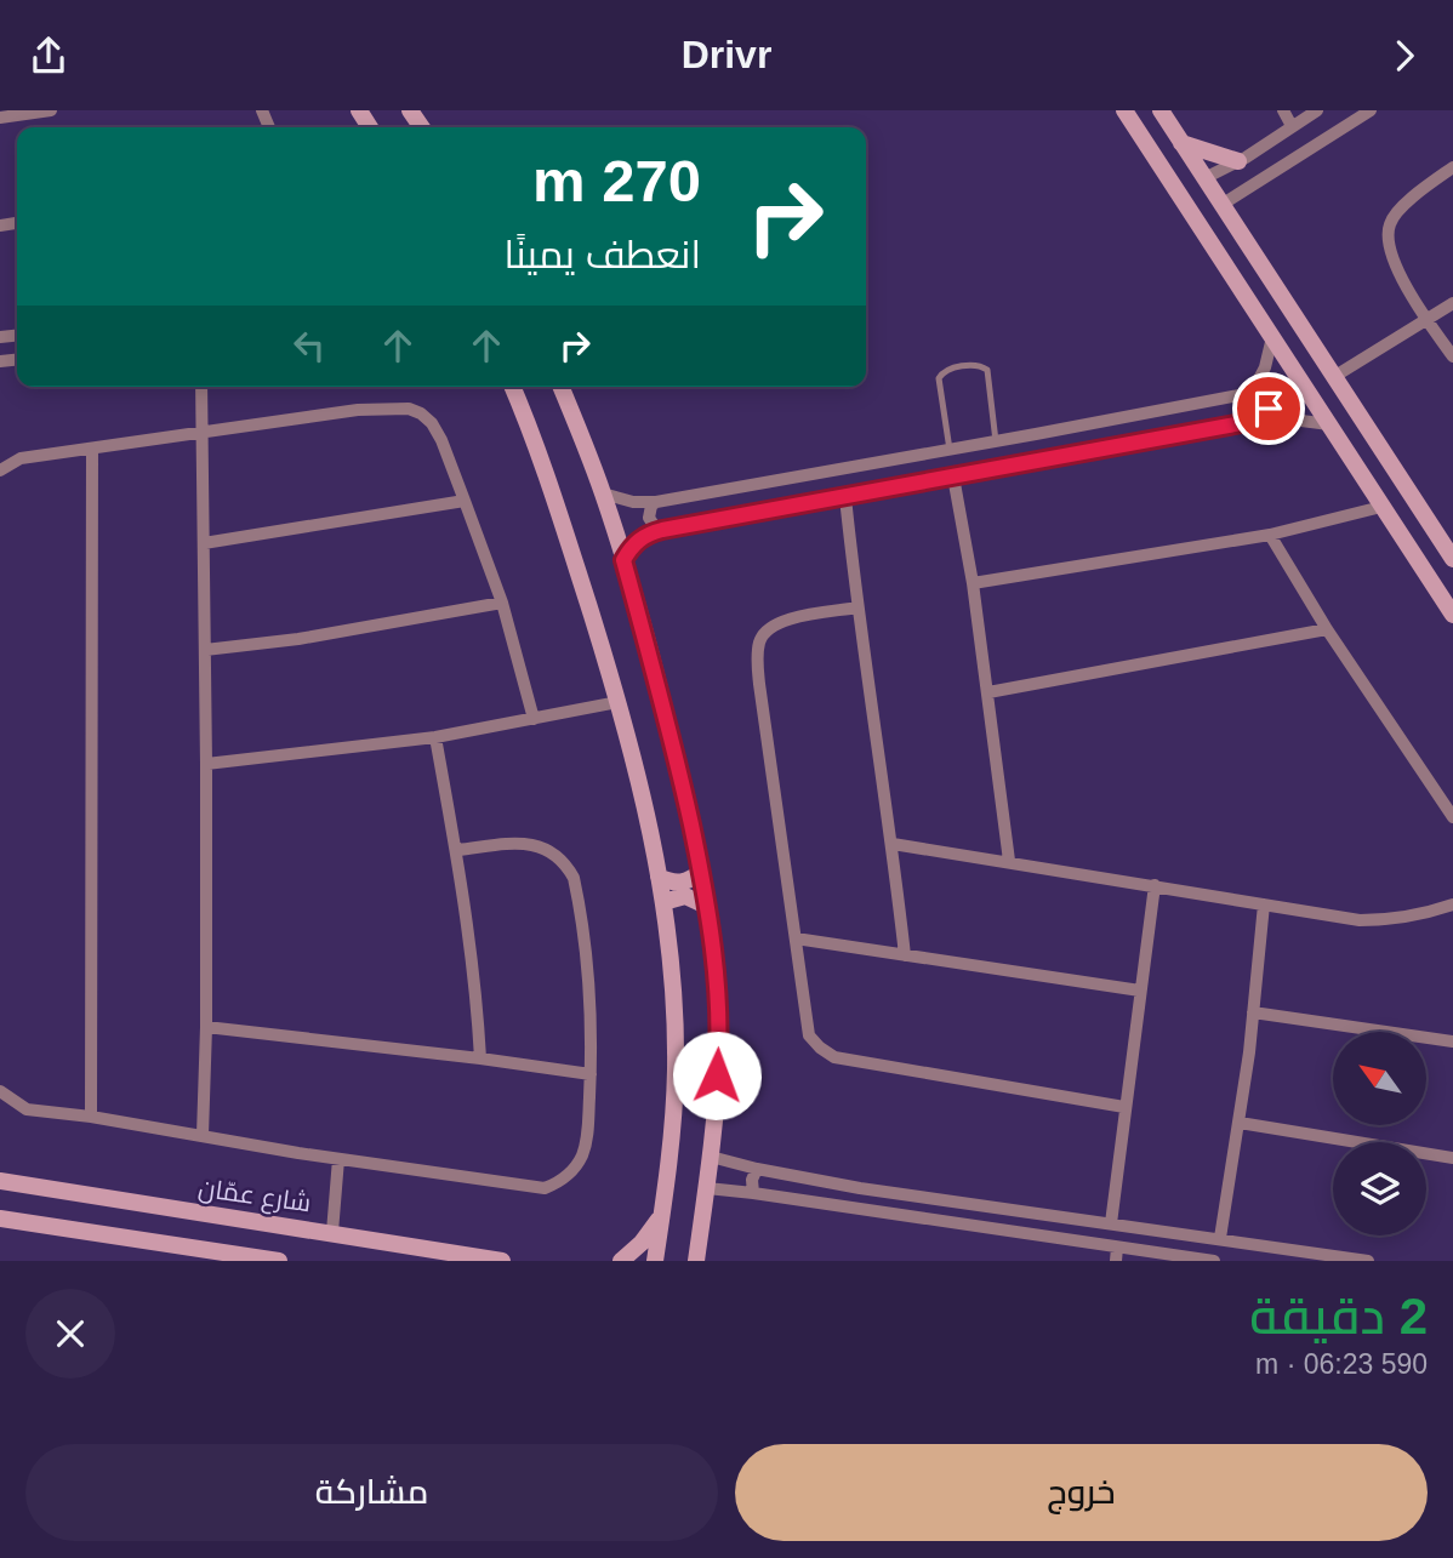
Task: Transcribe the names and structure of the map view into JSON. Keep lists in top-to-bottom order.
{
  "streets": {
    "street": ["شارع عمّان"]
  },
  "north": "top left",
  "page": {
    "header": "Drivr",
    "turn": ["270 m", "انعطف يمينًا"],
    "heading": ["2 دقيقة", "590 m · 06:23"],
    "buttons": ["خروج", "مشاركة"]
  }
}
